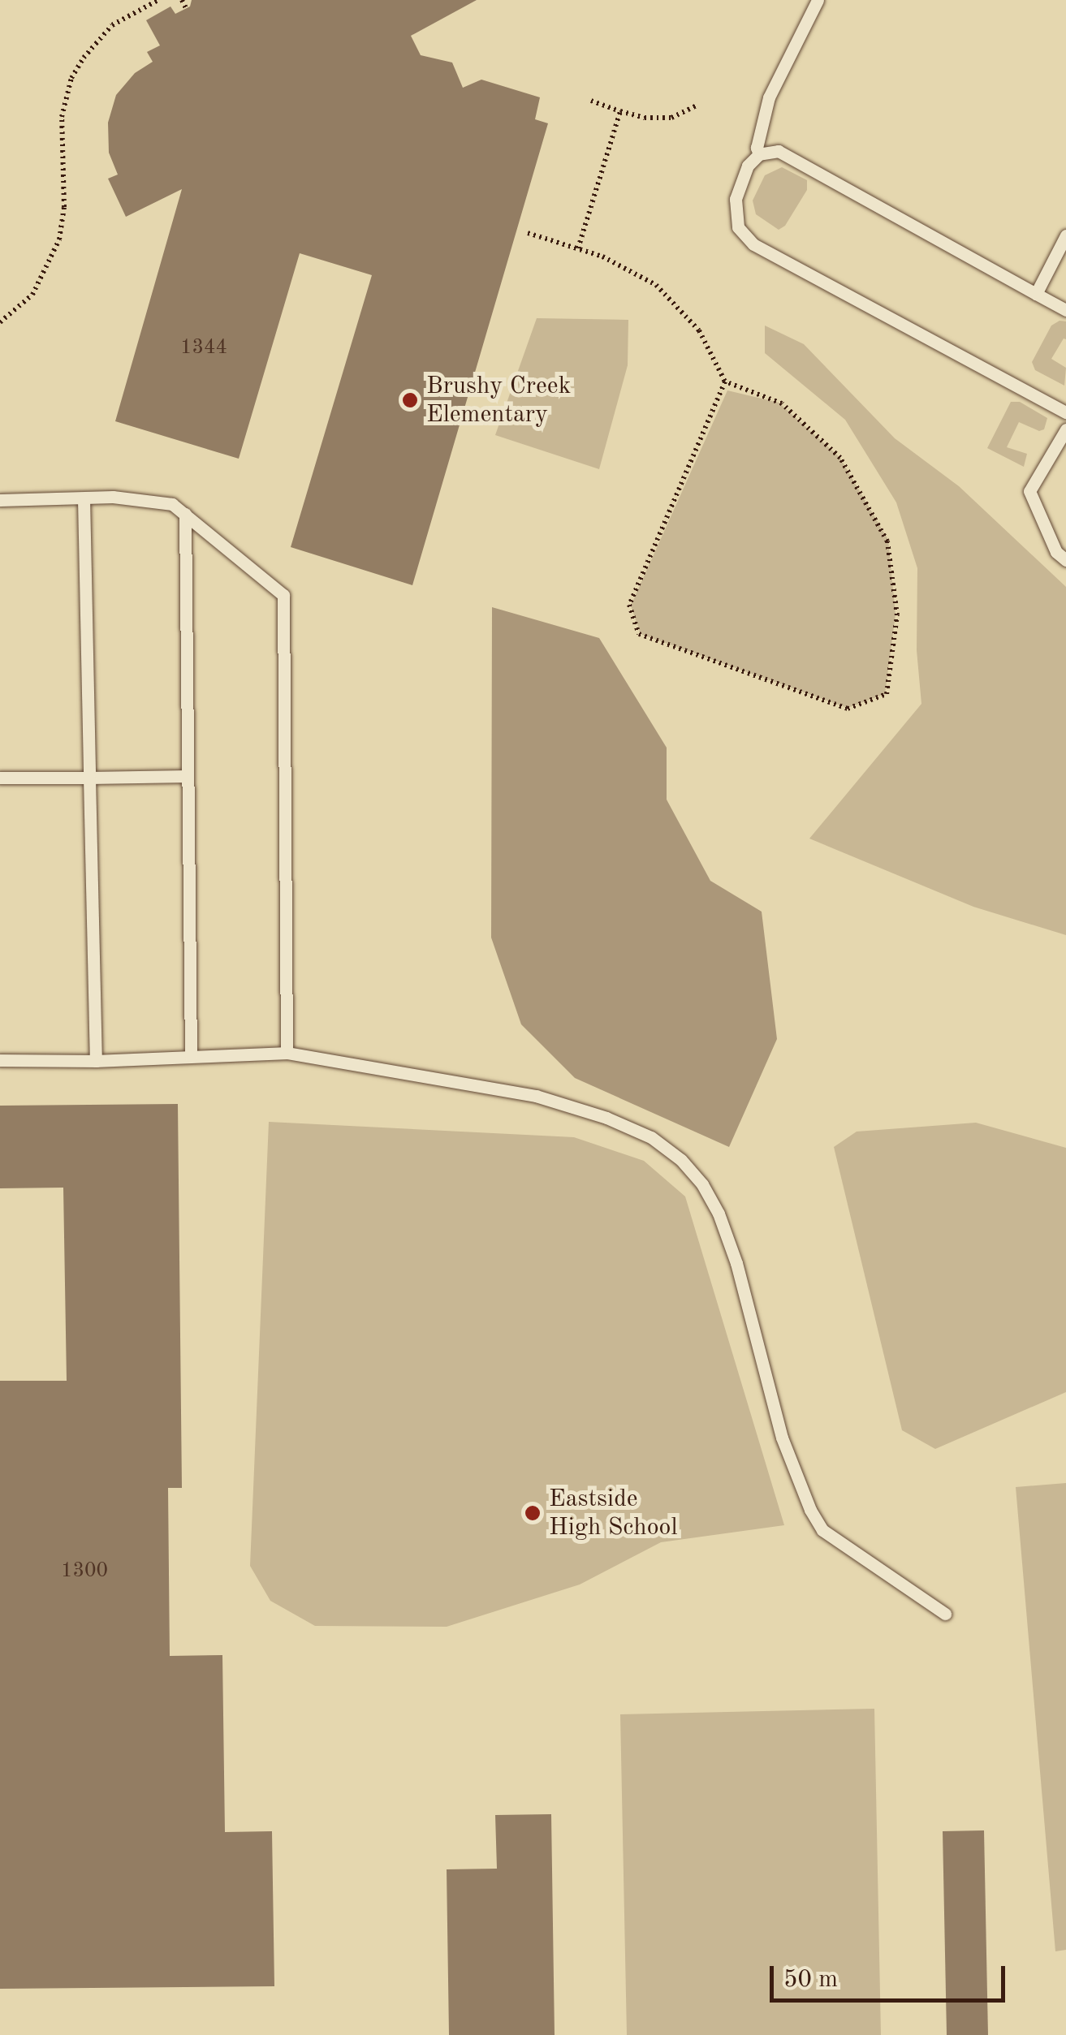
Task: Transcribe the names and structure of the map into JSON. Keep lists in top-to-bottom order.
{
  "places": ["Brushy Creek Elementary", "Eastside High School"],
  "house_numbers": ["1344", "1300"],
  "scale_bar": "50 m"
}
